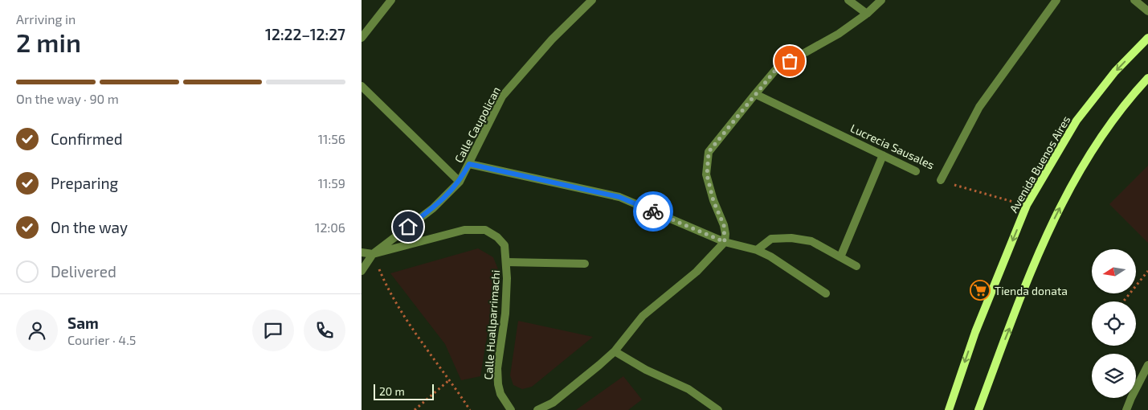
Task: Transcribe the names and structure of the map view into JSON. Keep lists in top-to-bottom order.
{
  "streets": {
    "main road": ["Avenida Buenos Aires"],
    "street": ["Calle Caupolican", "Lucrecia Sausales", "Calle Huallparrimachi"]
  },
  "crossings": [
    ["Calle Caupolican", "Calle Huallparrimachi"],
    ["Lucrecia Sausales", "Avenida Buenos Aires"]
  ],
  "places": {
    "supermarket": ["Tienda donata"]
  },
  "scale_bar": "20 m",
  "north": "left",
  "page": {
    "heading": ["2 min", "Arriving in", "12:22–12:27"],
    "panel": ["Sam", "Courier · 4.5"],
    "bar": "On the way · 90 m",
    "list": [
      ["Confirmed", "11:56"],
      ["Preparing", "11:59"],
      ["On the way", "12:06"],
      "Delivered"
    ],
    "scale": "20 m"
  }
}
